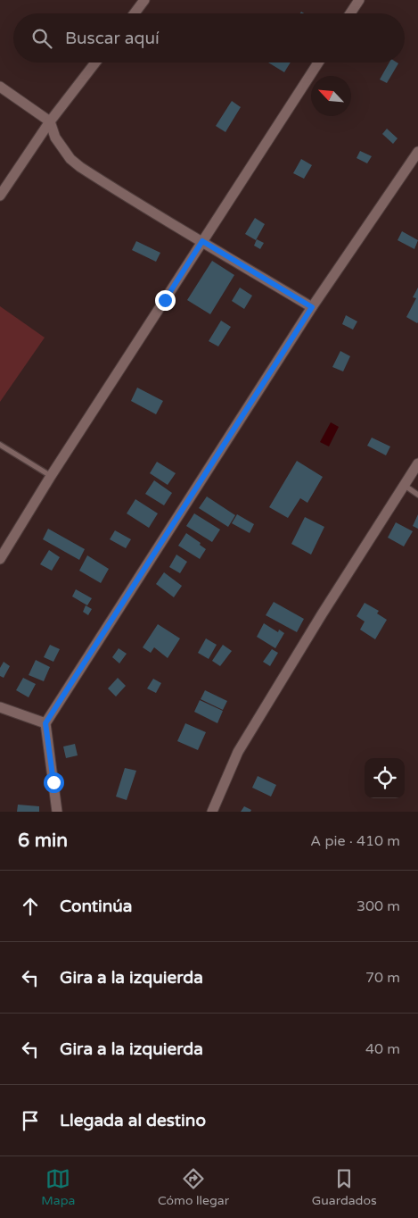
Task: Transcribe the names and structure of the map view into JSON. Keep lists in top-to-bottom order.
{
  "north": "top left",
  "page": {
    "search": "Buscar aquí",
    "heading": ["6 min", "A pie · 410 m"],
    "list": [
      ["Continúa", "300 m"],
      ["Gira a la izquierda", "70 m"],
      ["Gira a la izquierda", "40 m"],
      "Llegada al destino"
    ],
    "nav": ["Mapa", "Cómo llegar", "Guardados"]
  }
}
